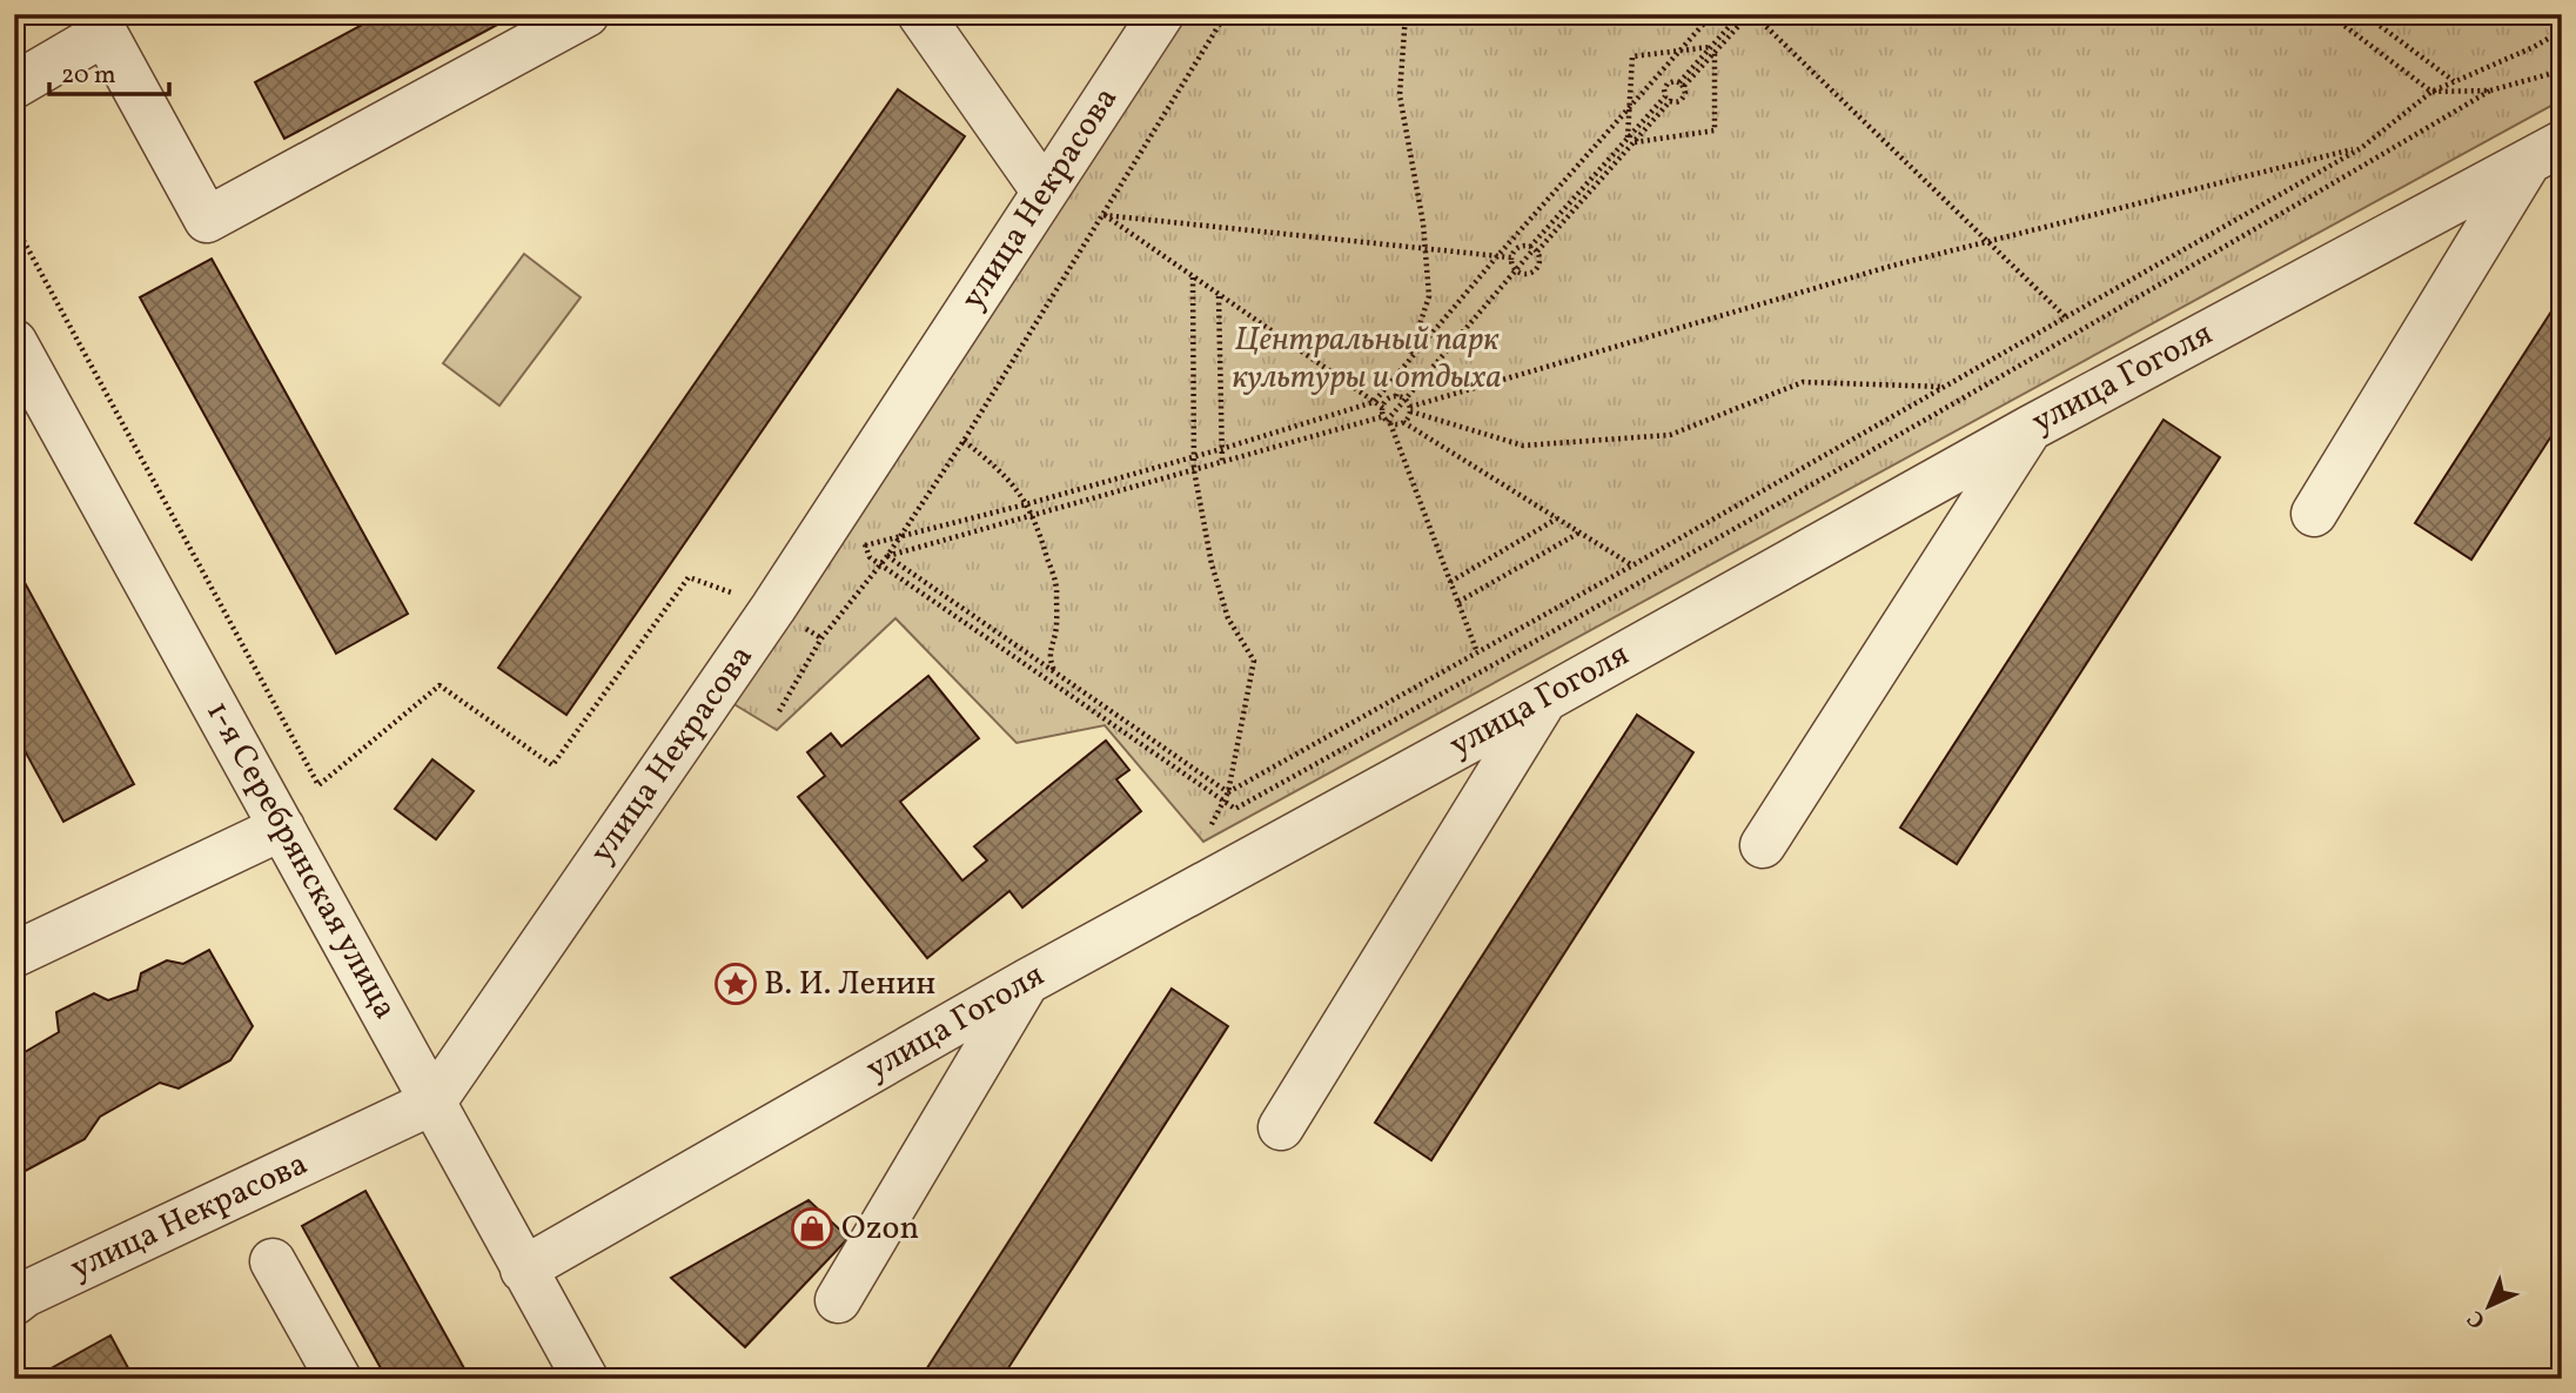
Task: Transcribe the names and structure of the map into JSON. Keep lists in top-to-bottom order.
{
  "streets": {
    "street": ["улица Некрасова", "улица Гоголя", "1-я Серебрянская улица"]
  },
  "crossings": [
    ["улица Некрасова", "1-я Серебрянская улица"],
    ["улица Гоголя", "1-я Серебрянская улица"]
  ],
  "parks": ["Центральный парк культуры и отдыха"],
  "places": {
    "place": ["В. И. Ленин"],
    "shop": ["Ozon"]
  },
  "scale_bar": "20 m",
  "north": "bottom left"
}
